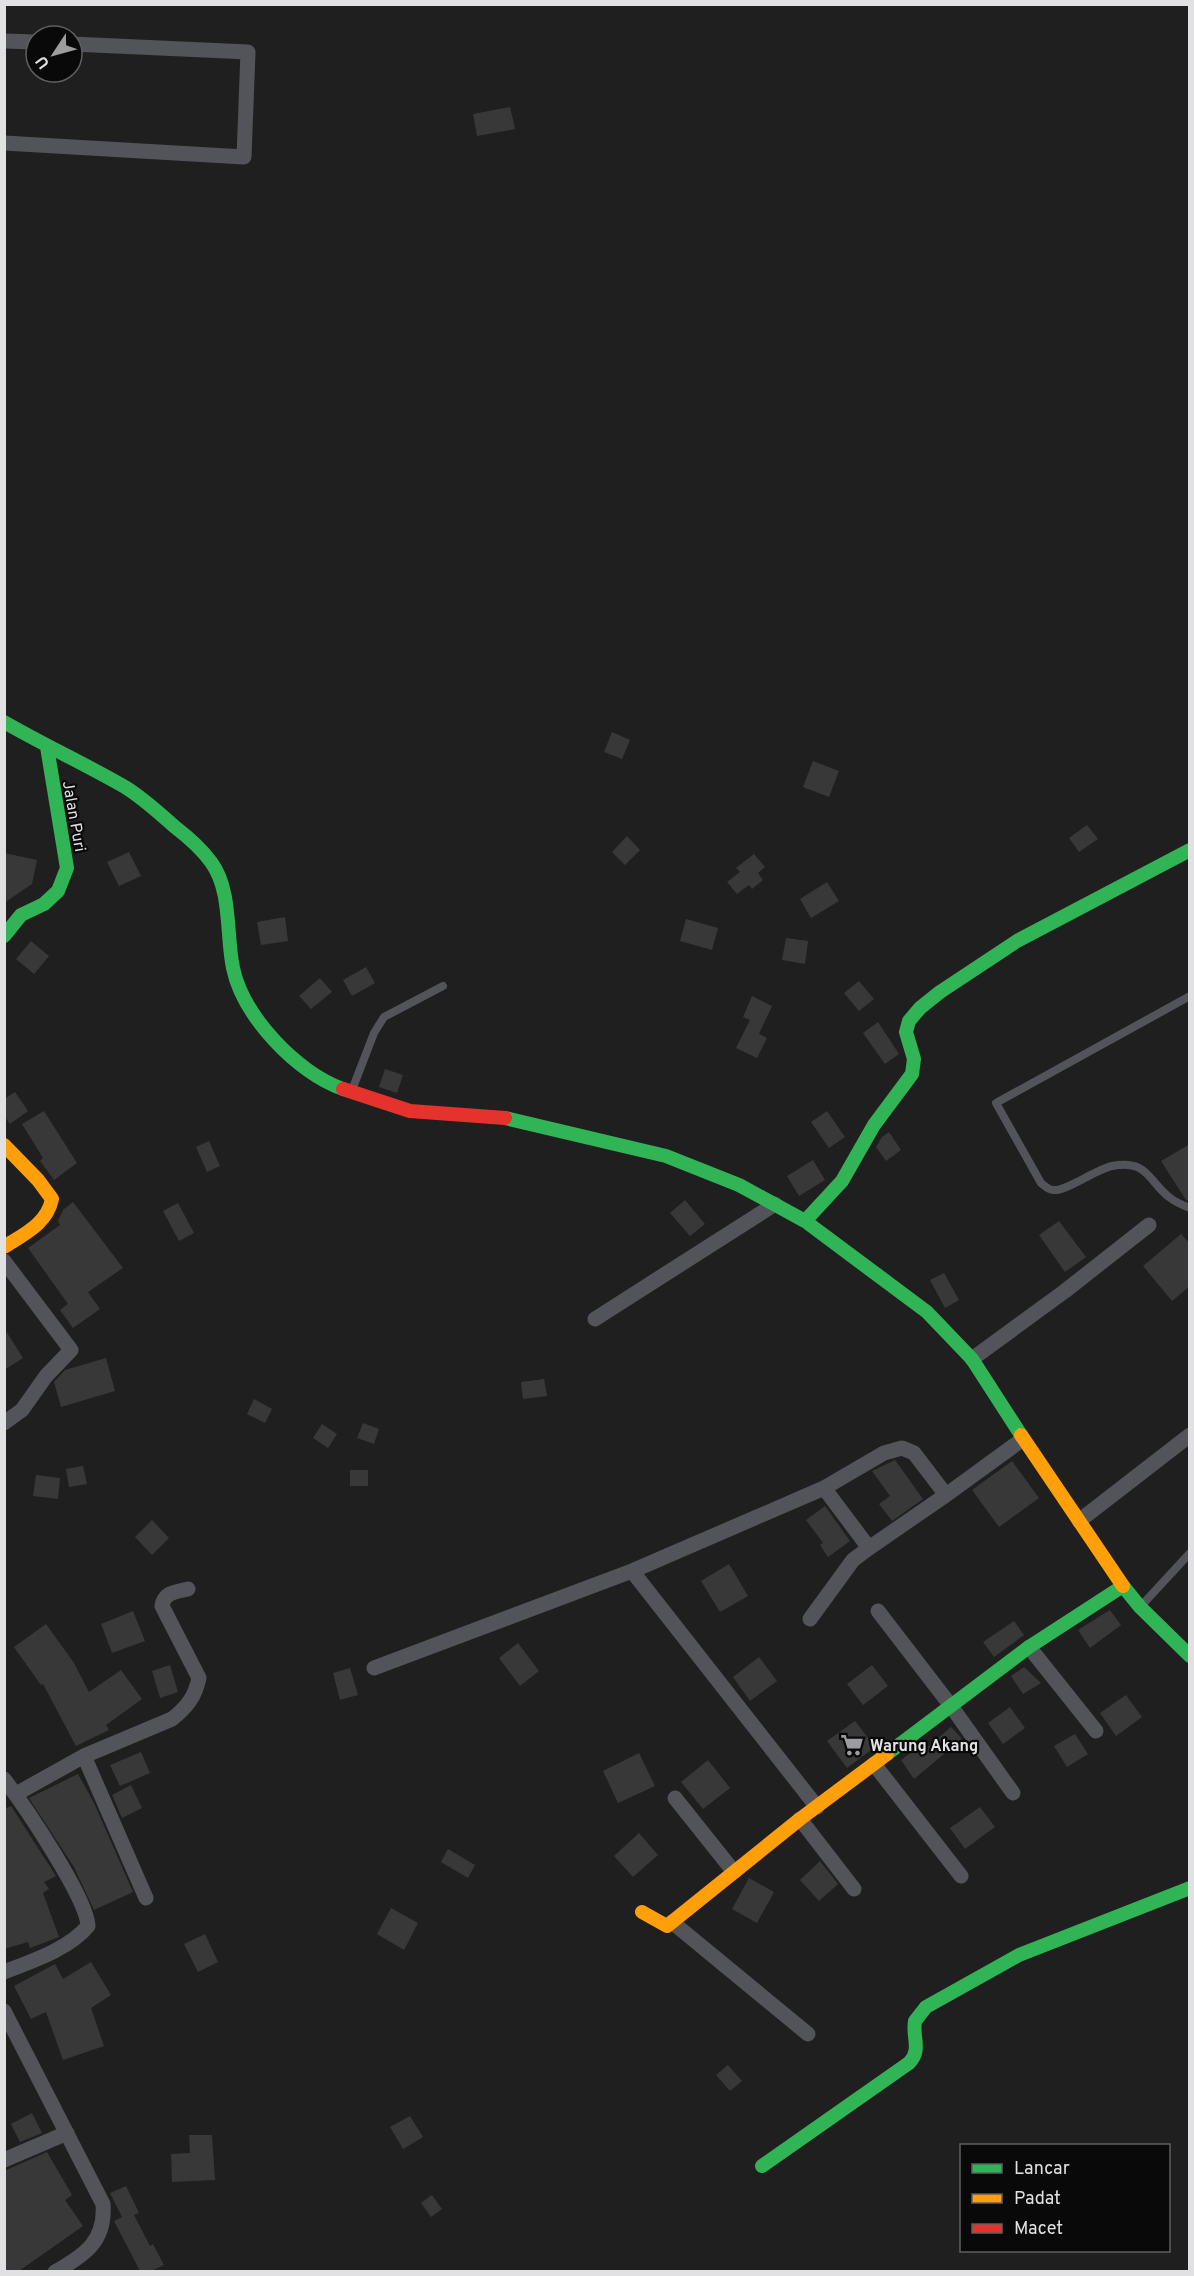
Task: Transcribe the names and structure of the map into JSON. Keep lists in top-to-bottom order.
{
  "streets": {
    "street": ["Jalan Puri"]
  },
  "places": {
    "supermarket": ["Warung Akang"]
  },
  "legend": ["Lancar", "Padat", "Macet"],
  "north": "bottom left"
}
